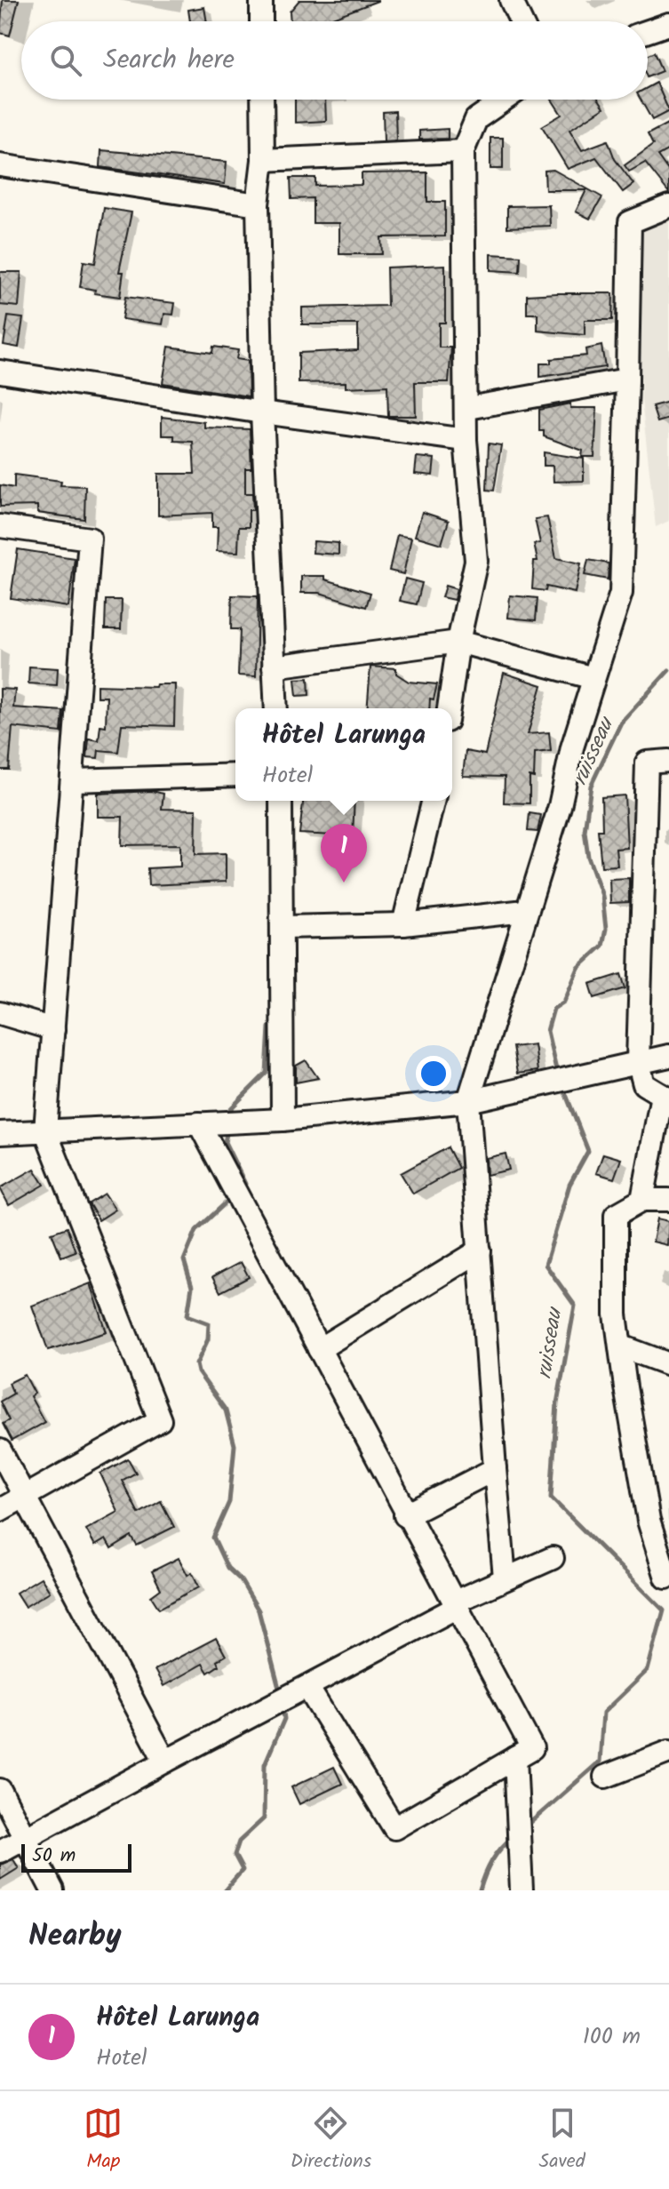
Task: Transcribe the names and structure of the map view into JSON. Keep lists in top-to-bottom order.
{
  "water": ["ruisseau"],
  "scale_bar": "50 m",
  "page": {
    "search": "Search here",
    "popup": ["Hôtel Larunga", "Hotel"],
    "pins": "1",
    "scale": "50 m",
    "heading": "Nearby",
    "list": [
      {
        "mark": "1",
        "name": "Hôtel Larunga",
        "note": "Hotel",
        "value": "100 m"
      }
    ],
    "nav": ["Map", "Directions", "Saved"]
  }
}
